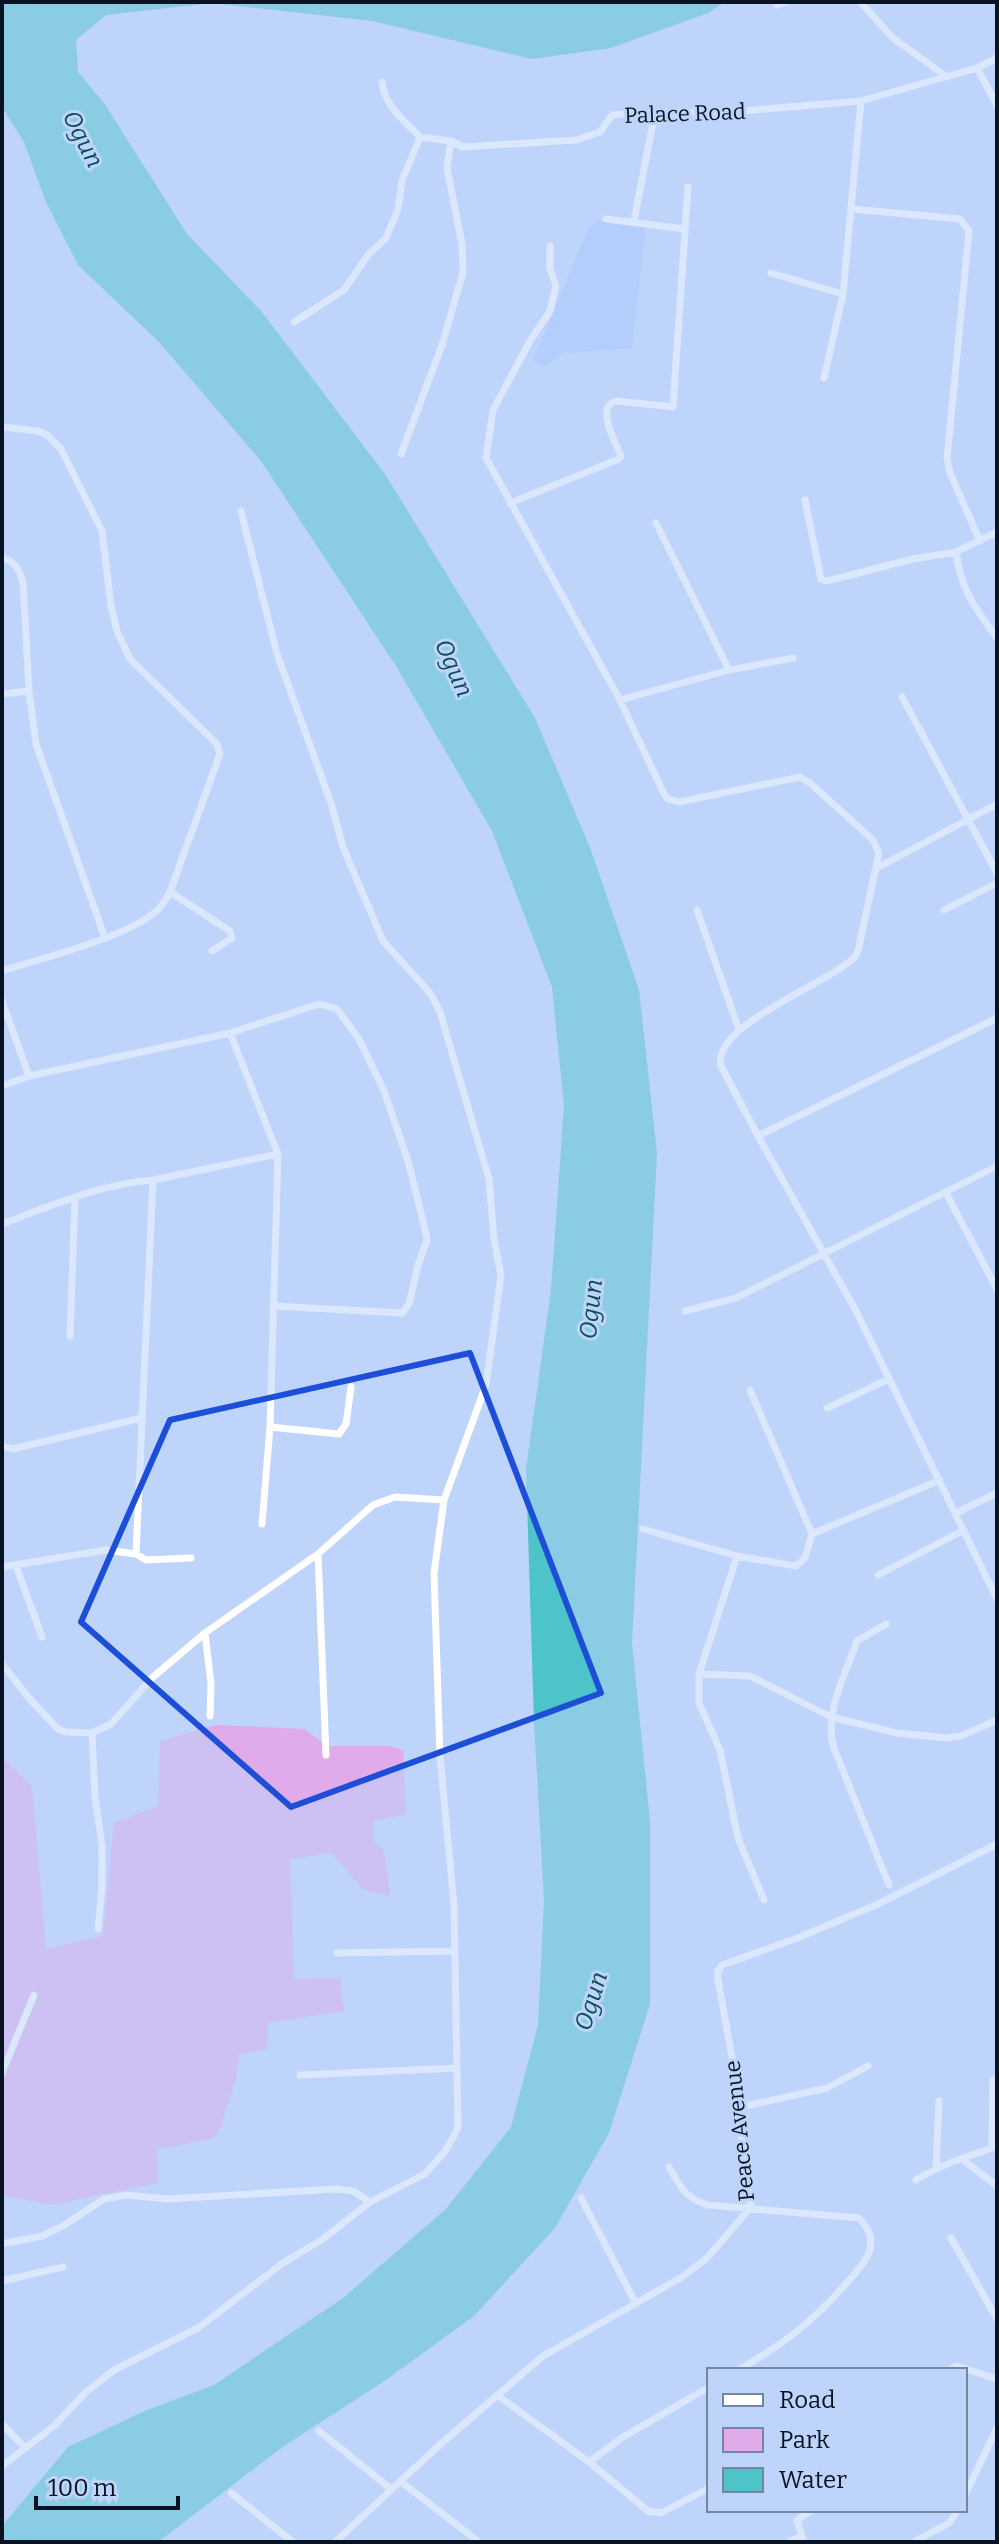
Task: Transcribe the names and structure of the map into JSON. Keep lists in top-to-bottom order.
{
  "streets": {
    "street": ["Palace Road", "Peace Avenue"]
  },
  "water": ["Ogun"],
  "legend": ["Road", "Park", "Water"],
  "scale_bar": "100 m"
}
